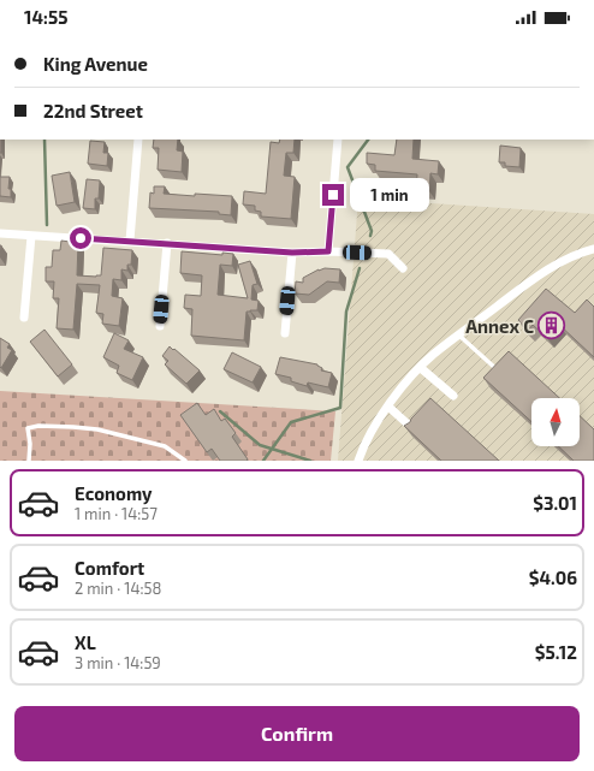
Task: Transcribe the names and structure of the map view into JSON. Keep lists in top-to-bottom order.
{
  "places": {
    "building": ["Annex C"]
  },
  "north": "top",
  "page": {
    "status": "14:55",
    "banner": ["King Avenue", "22nd Street"],
    "bubble": "1 min",
    "list": [
      {
        "name": "Economy",
        "note": "1 min · 14:57",
        "value": "$3.01"
      },
      {
        "name": "Comfort",
        "note": "2 min · 14:58",
        "value": "$4.06"
      },
      {
        "name": "XL",
        "note": "3 min · 14:59",
        "value": "$5.12"
      }
    ],
    "buttons": "Confirm"
  }
}
